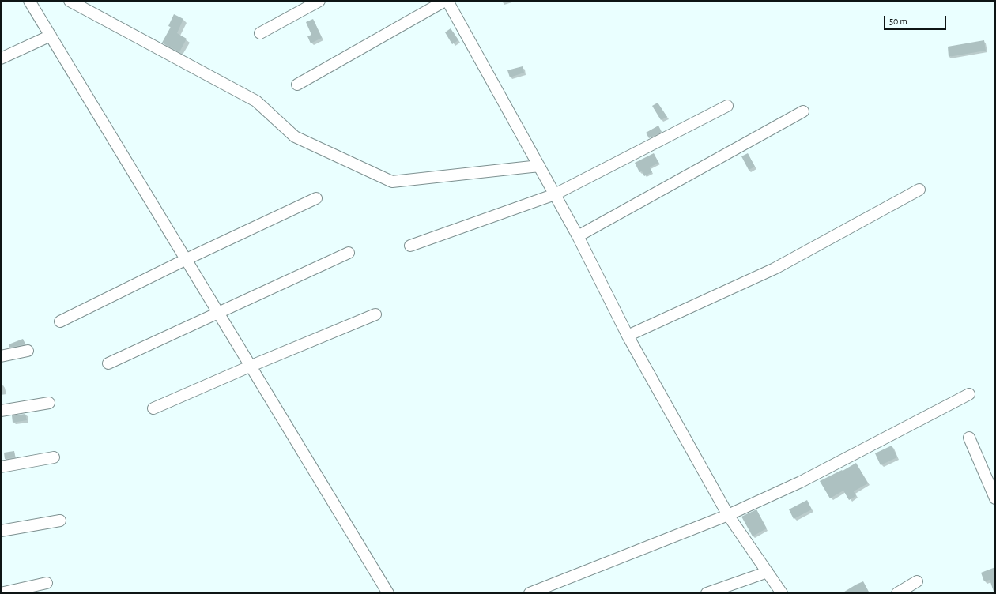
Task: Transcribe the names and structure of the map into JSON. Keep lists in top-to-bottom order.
{
  "scale_bar": "50 m"
}
